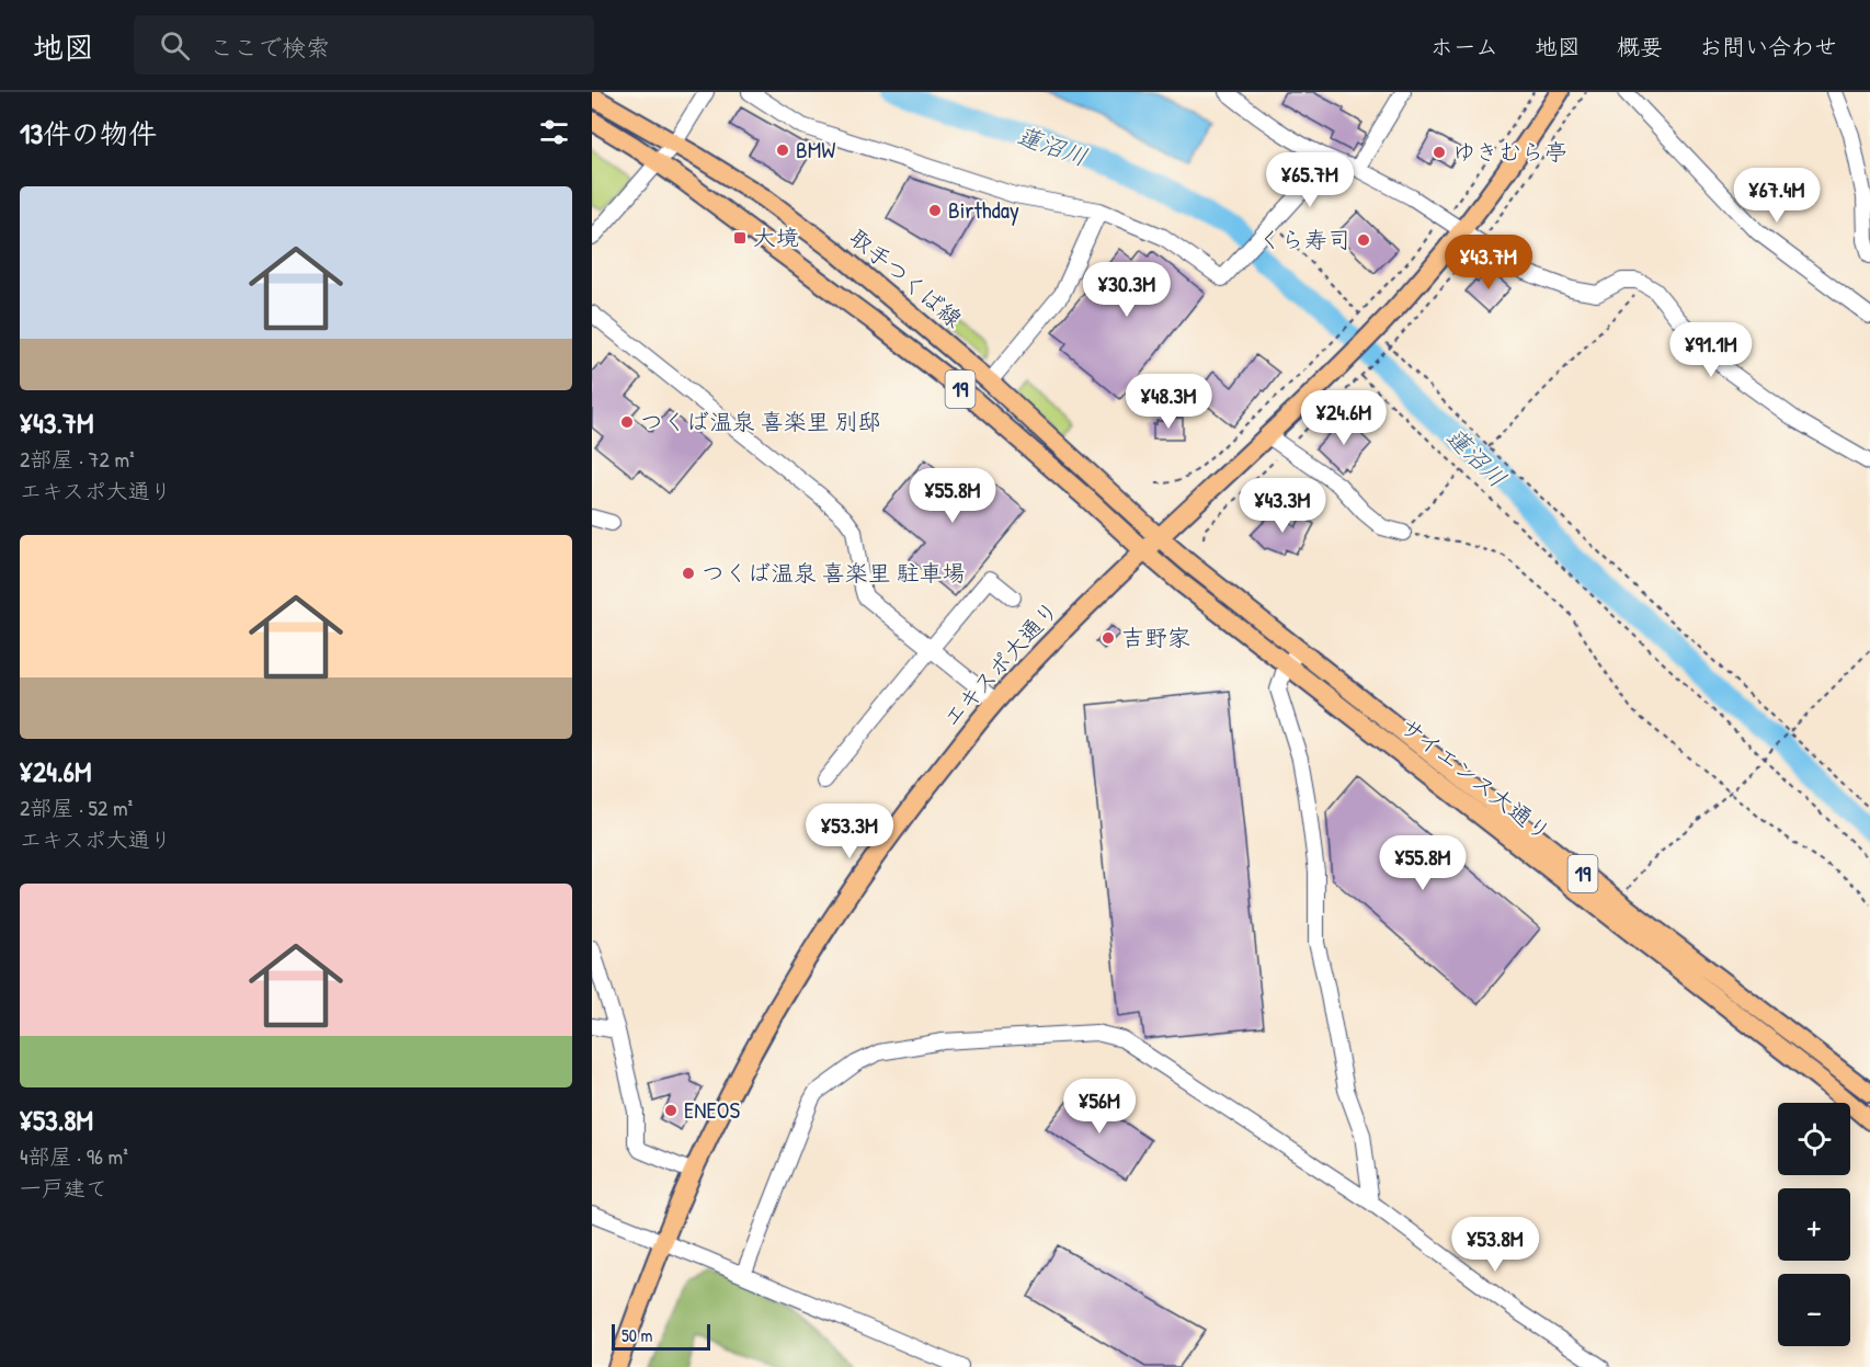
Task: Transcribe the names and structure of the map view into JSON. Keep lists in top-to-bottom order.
{
  "streets": {
    "main road": [
      "取手つくば線",
      "19",
      "エキスポ大通り",
      "サイエンス大通り"
    ]
  },
  "crossings": [
    ["取手つくば線", "エキスポ大通り"],
    ["取手つくば線", "サイエンス大通り"],
    ["19", "エキスポ大通り"],
    ["19", "サイエンス大通り"],
    ["エキスポ大通り", "サイエンス大通り"]
  ],
  "water": ["蓮沼川"],
  "places": {
    "other": [
      "BMW",
      "ゆきむら亭",
      "Birthday",
      "くら寿司",
      "つくば温泉 喜楽里 別邸",
      "つくば温泉 喜楽里 駐車場",
      "吉野家",
      "ENEOS"
    ],
    "transit": ["大境"]
  },
  "scale_bar": "50 m",
  "page": {
    "header": "地図",
    "search": "ここで検索",
    "nav": [
      "ホーム",
      "地図",
      "概要",
      "お問い合わせ"
    ],
    "heading": "13件の物件",
    "price": [
      "¥65.7M",
      "¥67.4M",
      "¥43.7M",
      "¥30.3M",
      "¥91.1M",
      "¥48.3M",
      "¥24.6M",
      "¥55.8M",
      "¥43.3M",
      "¥53.3M",
      "¥55.8M",
      "¥56M",
      "¥53.8M"
    ],
    "list": [
      {
        "name": "¥43.7M",
        "note": "2部屋 · 72 m² · エキスポ大通り"
      },
      {
        "name": "¥24.6M",
        "note": "2部屋 · 52 m² · エキスポ大通り"
      },
      {
        "name": "¥53.8M",
        "note": "4部屋 · 96 m² · 一戸建て"
      }
    ],
    "map_buttons": ["+", "−"],
    "scale": "50 m"
  }
}
